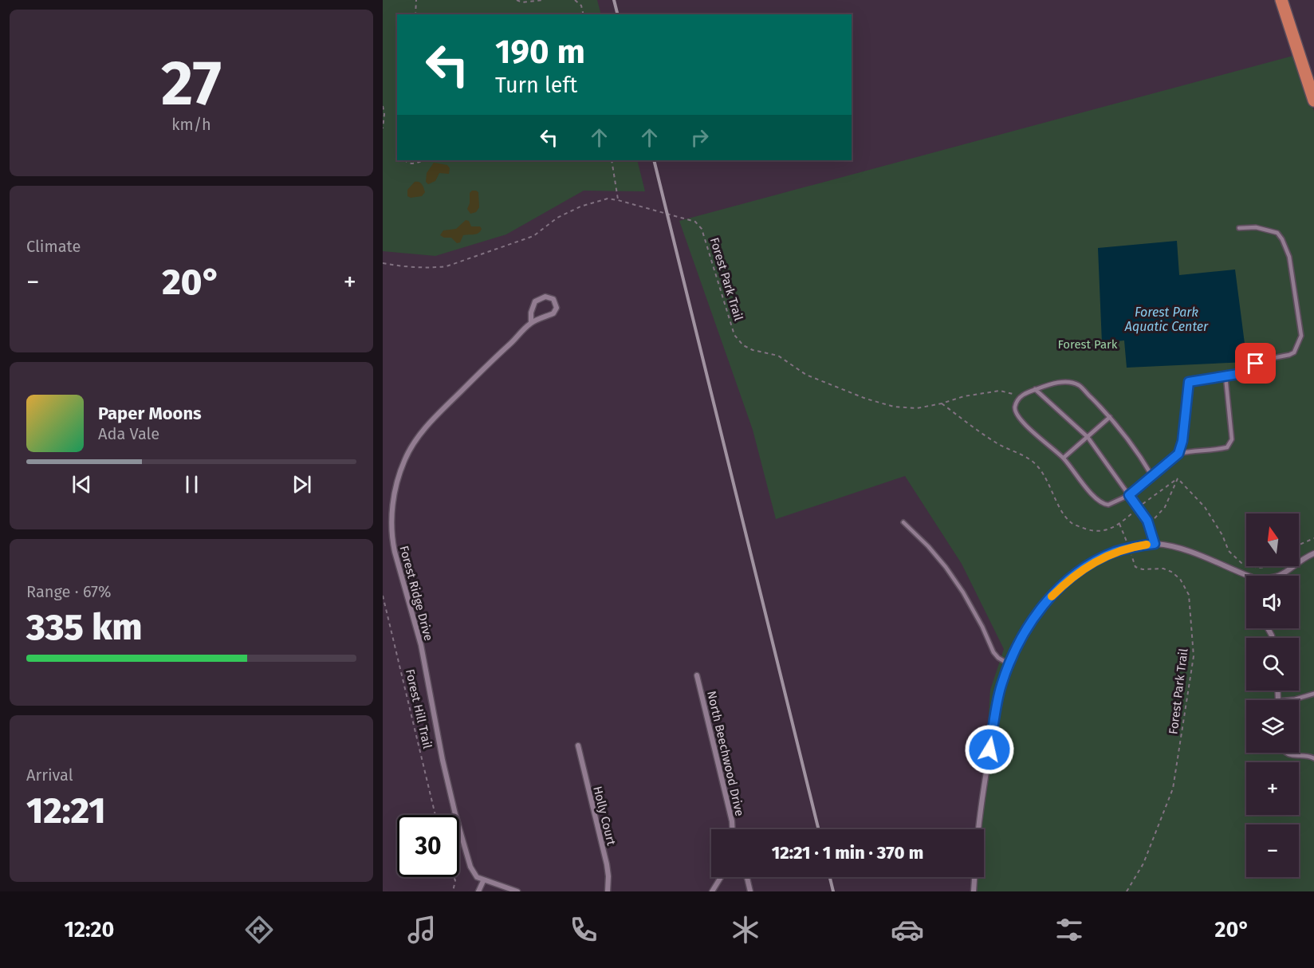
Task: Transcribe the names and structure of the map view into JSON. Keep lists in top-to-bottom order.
{
  "streets": {
    "street": ["Forest Ridge Drive", "North Beechwood Drive", "Holly Court"],
    "path": ["Forest Park Trail", "Forest Hill Trail"]
  },
  "water": ["Forest Park Aquatic Center"],
  "parks": ["Forest Park"],
  "north": "top",
  "page": {
    "tile": [
      ["27", "km/h"],
      "Climate",
      ["Range · 67%", "335 km"],
      ["Arrival", "12:21"]
    ],
    "turn": ["190 m", "Turn left"],
    "heat": ["−", "20°", "+"],
    "song": ["Paper Moons", "Ada Vale"],
    "map_buttons": ["+", "−"],
    "limit": "30",
    "trip": "12:21 · 1 min · 370 m",
    "tabs": ["12:20", "20°"]
  }
}
